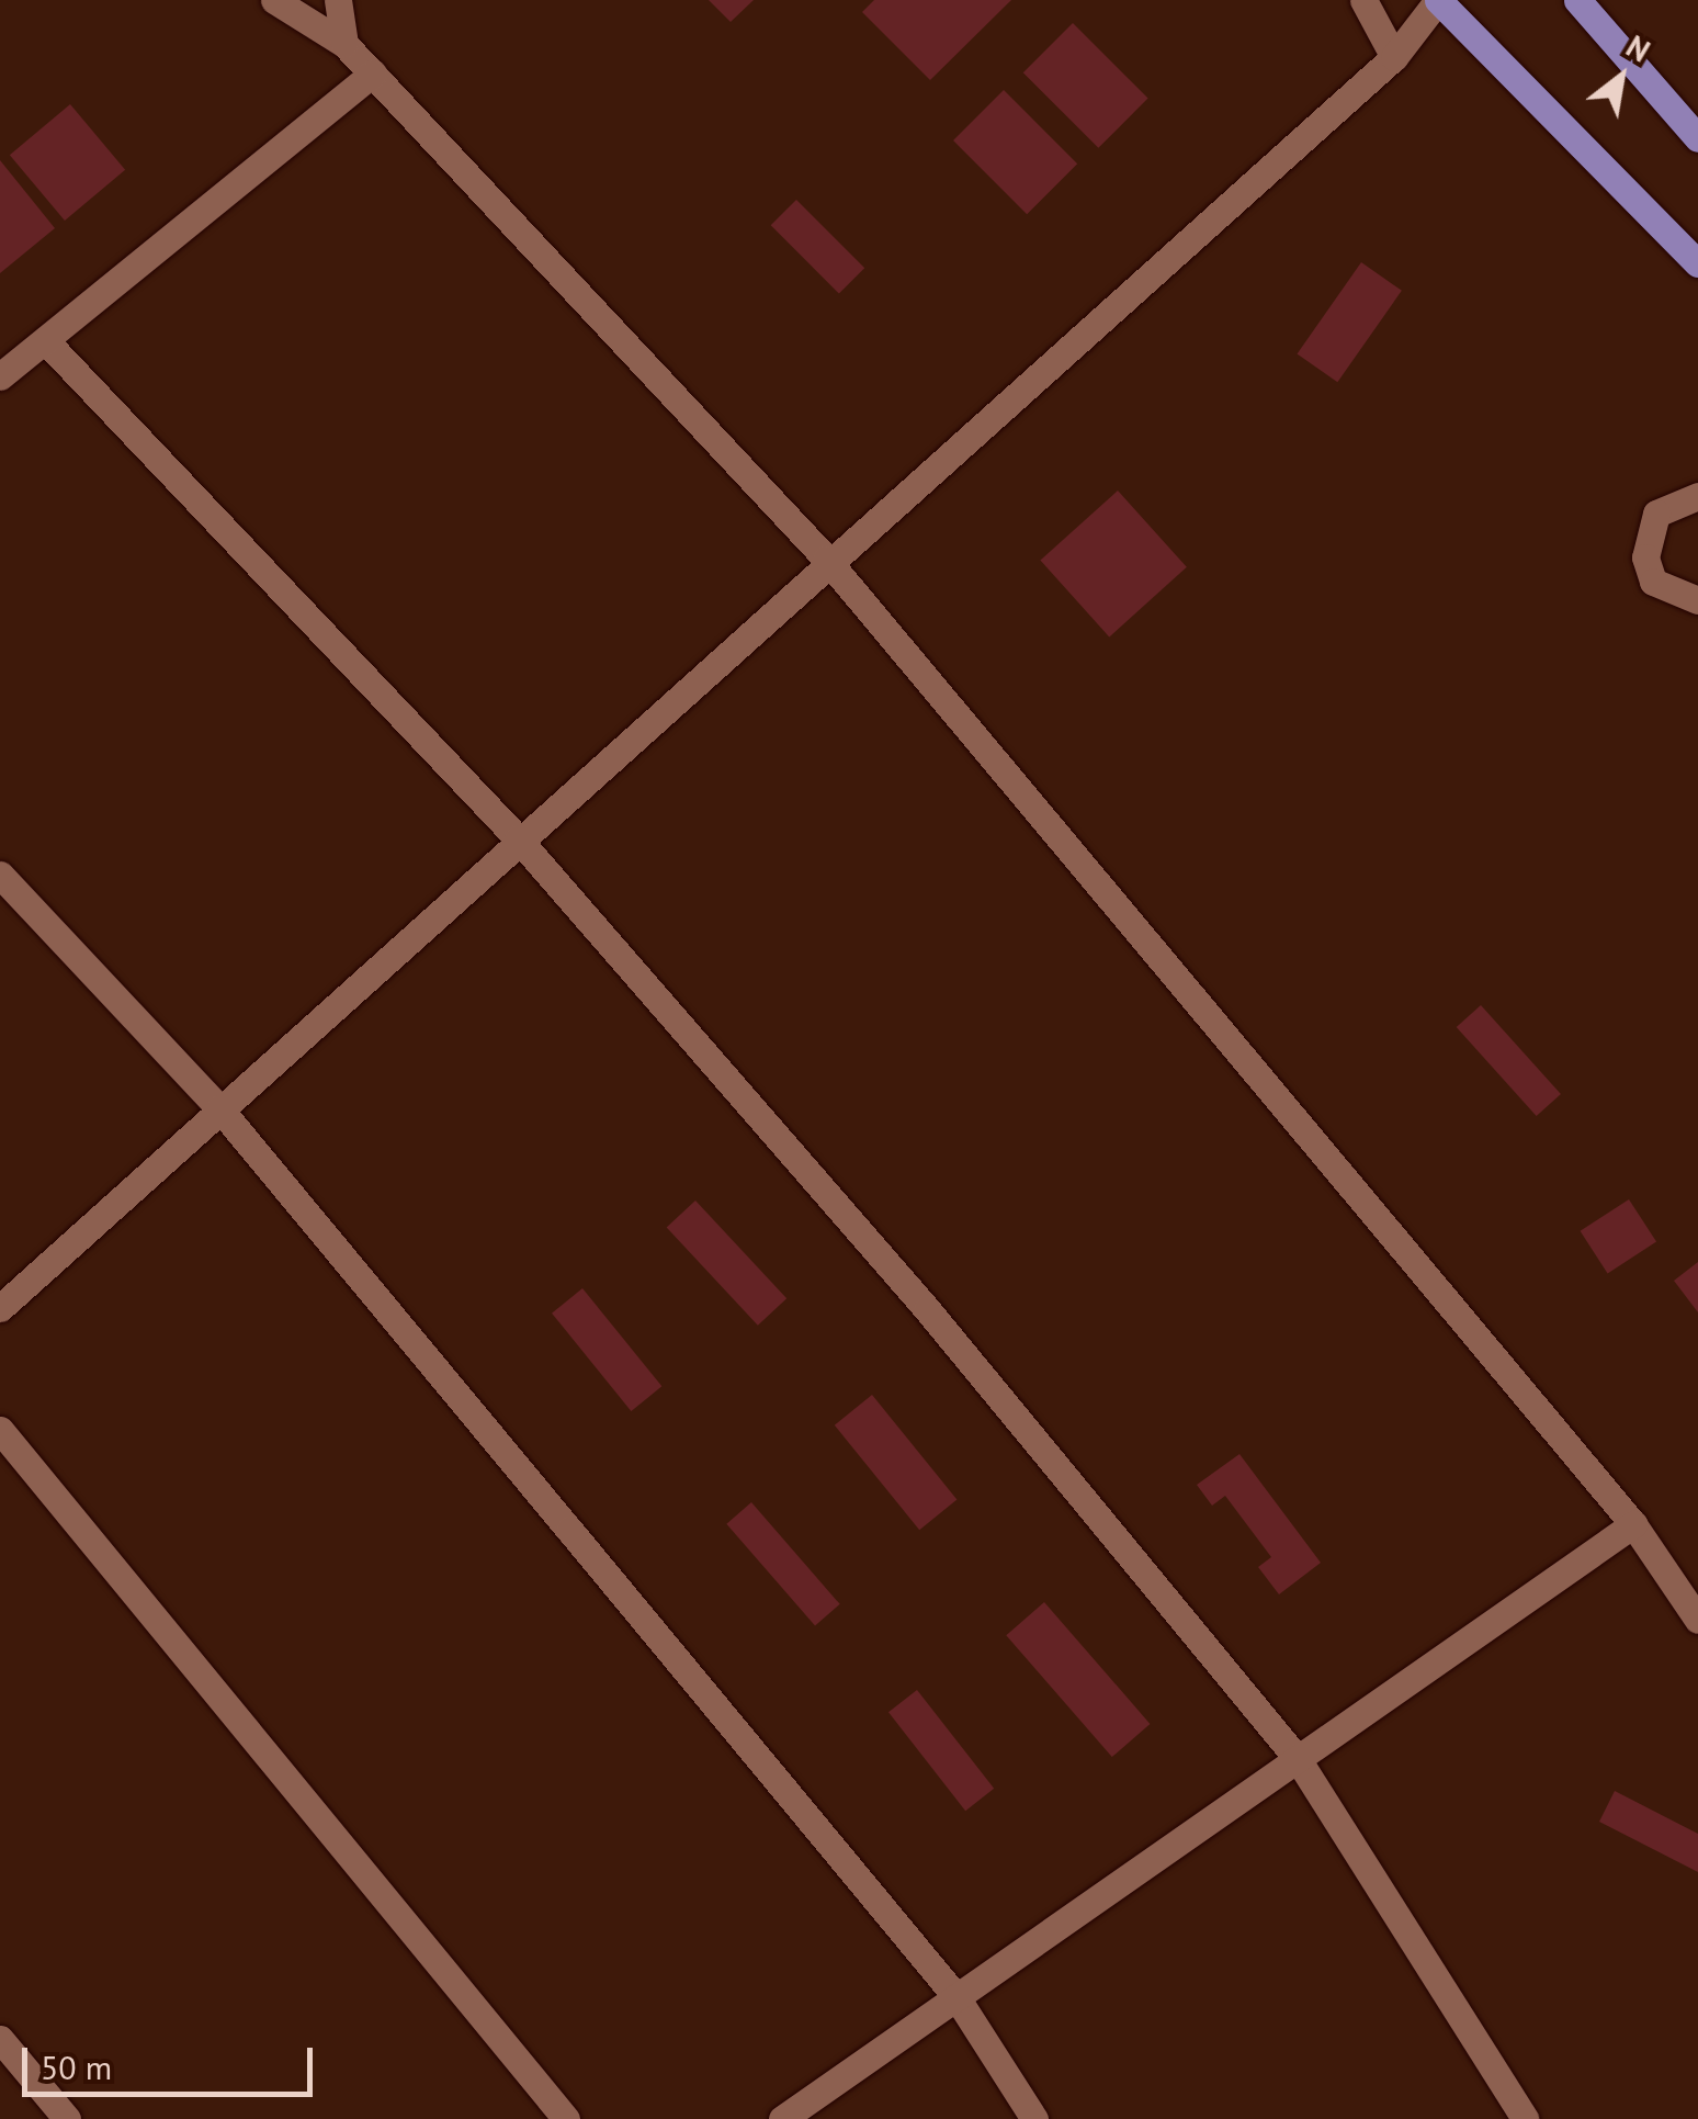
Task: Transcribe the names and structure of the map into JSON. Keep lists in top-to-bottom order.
{
  "scale_bar": "50 m",
  "north": "top right"
}
